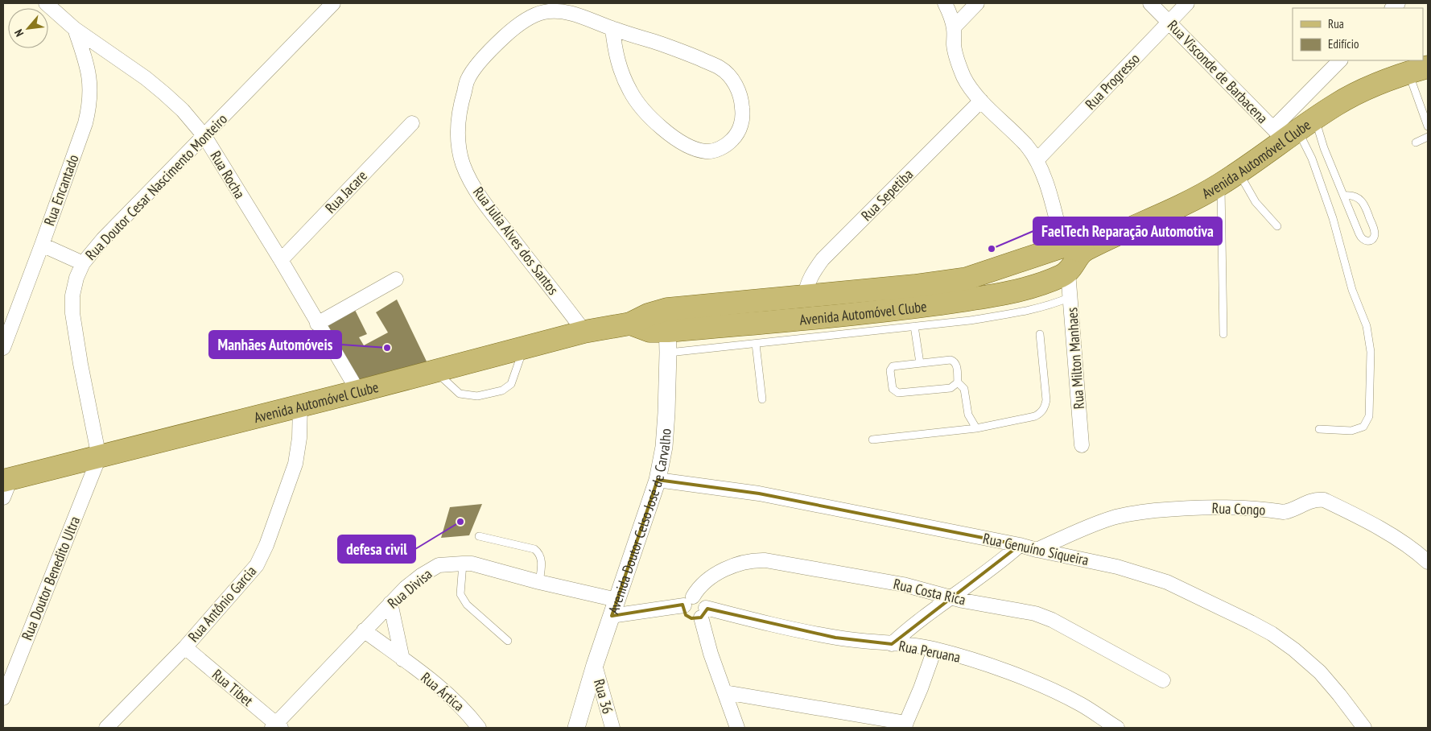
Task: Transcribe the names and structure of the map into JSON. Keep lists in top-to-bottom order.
{
  "streets": {
    "main road": ["Avenida Automóvel Clube"],
    "street": [
      "Rua Visconde de Barbacena",
      "Rua Progresso",
      "Rua Rocha",
      "Rua Doutor Cesar Nascimento Monteiro",
      "Rua Encantado",
      "Rua Jacare",
      "Rua Sepetiba",
      "Rua Julia Alves dos Santos",
      "Rua Milton Manhaes",
      "Rua Congo",
      "Avenida Doutor Celso José de Carvalho",
      "Rua Genuíno Siqueira",
      "Rua Doutor Benedito Ultra",
      "Rua Divisa",
      "Rua Costa Rica",
      "Rua Antônio Garcia",
      "Rua Peruana",
      "Rua Tibet",
      "Rua Ártica",
      "Rua 36"
    ]
  },
  "crossings": [
    ["Rua Visconde de Barbacena", "Rua Progresso"],
    ["Rua Visconde de Barbacena", "Avenida Automóvel Clube"],
    ["Avenida Automóvel Clube", "Rua Rocha"],
    ["Avenida Automóvel Clube", "Rua Doutor Cesar Nascimento Monteiro"],
    ["Avenida Automóvel Clube", "Rua Sepetiba"],
    ["Avenida Automóvel Clube", "Rua Julia Alves dos Santos"],
    ["Avenida Automóvel Clube", "Rua Milton Manhaes"],
    ["Avenida Automóvel Clube", "Avenida Doutor Celso José de Carvalho"],
    ["Avenida Automóvel Clube", "Rua Doutor Benedito Ultra"],
    ["Avenida Automóvel Clube", "Rua Antônio Garcia"],
    ["Rua Rocha", "Rua Doutor Cesar Nascimento Monteiro"],
    ["Rua Rocha", "Rua Encantado"],
    ["Rua Rocha", "Rua Jacare"],
    ["Rua Doutor Cesar Nascimento Monteiro", "Rua Doutor Benedito Ultra"],
    ["Rua Congo", "Rua Genuíno Siqueira"],
    ["Avenida Doutor Celso José de Carvalho", "Rua Genuíno Siqueira"],
    ["Avenida Doutor Celso José de Carvalho", "Rua Divisa"],
    ["Avenida Doutor Celso José de Carvalho", "Rua 36"],
    ["Rua Divisa", "Rua Tibet"],
    ["Rua Divisa", "Rua Ártica"],
    ["Rua Costa Rica", "Rua Peruana"],
    ["Rua Antônio Garcia", "Rua Tibet"]
  ],
  "places": ["FaelTech Reparação Automotiva", "Manhães Automóveis", "defesa civil"],
  "legend": ["Rua", "Edifício"],
  "north": "bottom left"
}
